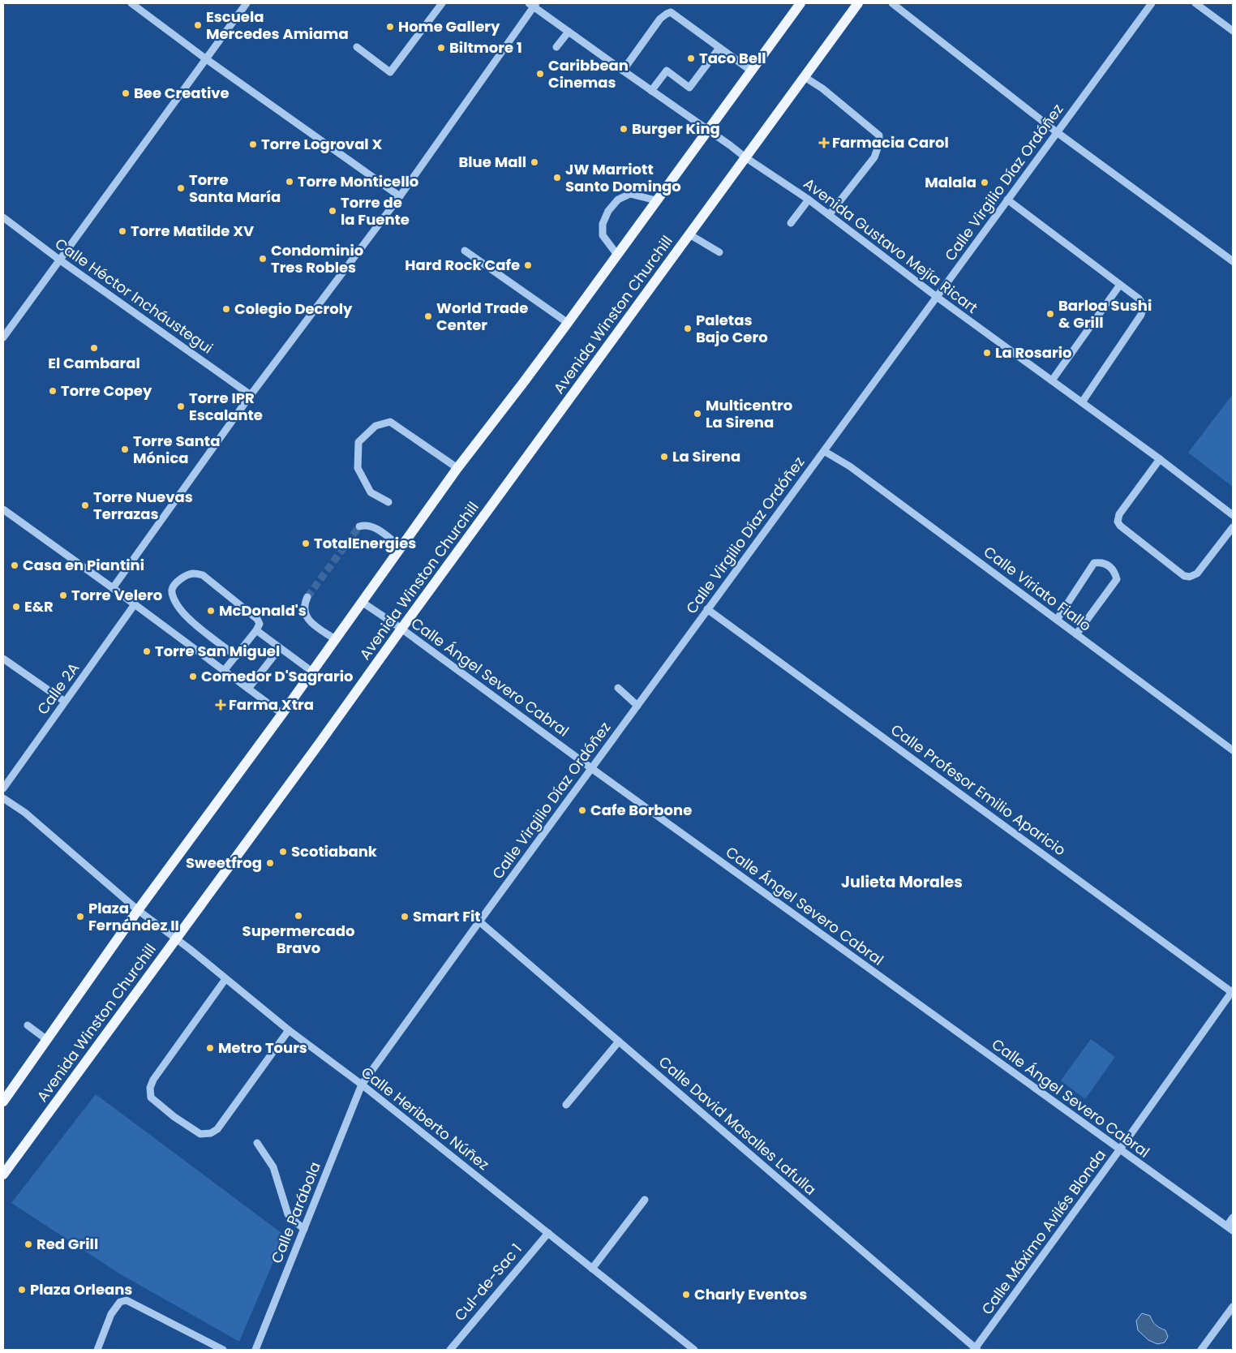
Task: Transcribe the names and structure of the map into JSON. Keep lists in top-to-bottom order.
{
  "streets": {
    "main road": ["Avenida Winston Churchill"],
    "street": [
      "Calle Virgilio Díaz Ordóñez",
      "Avenida Gustavo Mejía Ricart",
      "Calle Héctor Incháustegui",
      "Calle Viriato Fiallo",
      "Calle Ángel Severo Cabral",
      "Calle 2A",
      "Calle Profesor Emilio Aparicio",
      "Calle Heriberto Núñez",
      "Calle David Masalles Lafulla",
      "Calle Parábola",
      "Calle Máximo Avilés Blonda",
      "Cul-de-Sac 1"
    ]
  },
  "crossings": [
    ["Calle Virgilio Díaz Ordóñez", "Avenida Gustavo Mejía Ricart"],
    ["Calle Virgilio Díaz Ordóñez", "Calle Viriato Fiallo"],
    ["Calle Virgilio Díaz Ordóñez", "Calle Ángel Severo Cabral"],
    ["Calle Virgilio Díaz Ordóñez", "Calle Profesor Emilio Aparicio"],
    ["Calle Virgilio Díaz Ordóñez", "Calle Heriberto Núñez"],
    ["Calle Virgilio Díaz Ordóñez", "Calle David Masalles Lafulla"],
    ["Calle Virgilio Díaz Ordóñez", "Calle Parábola"],
    ["Avenida Gustavo Mejía Ricart", "Avenida Winston Churchill"],
    ["Avenida Winston Churchill", "Calle Ángel Severo Cabral"],
    ["Avenida Winston Churchill", "Calle Heriberto Núñez"],
    ["Calle Ángel Severo Cabral", "Calle Máximo Avilés Blonda"],
    ["Calle Profesor Emilio Aparicio", "Calle Máximo Avilés Blonda"],
    ["Calle Heriberto Núñez", "Calle Parábola"],
    ["Calle Heriberto Núñez", "Cul-de-Sac 1"],
    ["Calle David Masalles Lafulla", "Calle Máximo Avilés Blonda"]
  ],
  "districts": ["Julieta Morales"],
  "places": {
    "other": [
      "Escuela Mercedes Amiama",
      "Home Gallery",
      "Biltmore 1",
      "Taco Bell",
      "Caribbean Cinemas",
      "Bee Creative",
      "Burger King",
      "Torre Logroval X",
      "Blue Mall",
      "JW Marriott Santo Domingo",
      "Torre Monticello",
      "Malala",
      "Torre Santa María",
      "Torre de la Fuente",
      "Torre Matilde XV",
      "Condominio Tres Robles",
      "Hard Rock Cafe",
      "Colegio Decroly",
      "Barloa Sushi & Grill",
      "World Trade Center",
      "Paletas Bajo Cero",
      "El Cambaral",
      "La Rosario",
      "Torre Copey",
      "Torre IPR Escalante",
      "Multicentro La Sirena",
      "Torre Santa Mónica",
      "La Sirena",
      "Torre Nuevas Terrazas",
      "TotalEnergies",
      "Casa en Piantini",
      "Torre Velero",
      "E&R",
      "McDonald's",
      "Torre San Miguel",
      "Comedor D'Sagrario",
      "Cafe Borbone",
      "Scotiabank",
      "Sweetfrog",
      "Supermercado Bravo",
      "Plaza Fernández II",
      "Smart Fit",
      "Metro Tours",
      "Red Grill",
      "Plaza Orleans",
      "Charly Eventos"
    ],
    "health": ["Farmacia Carol", "Farma Xtra"]
  }
}
